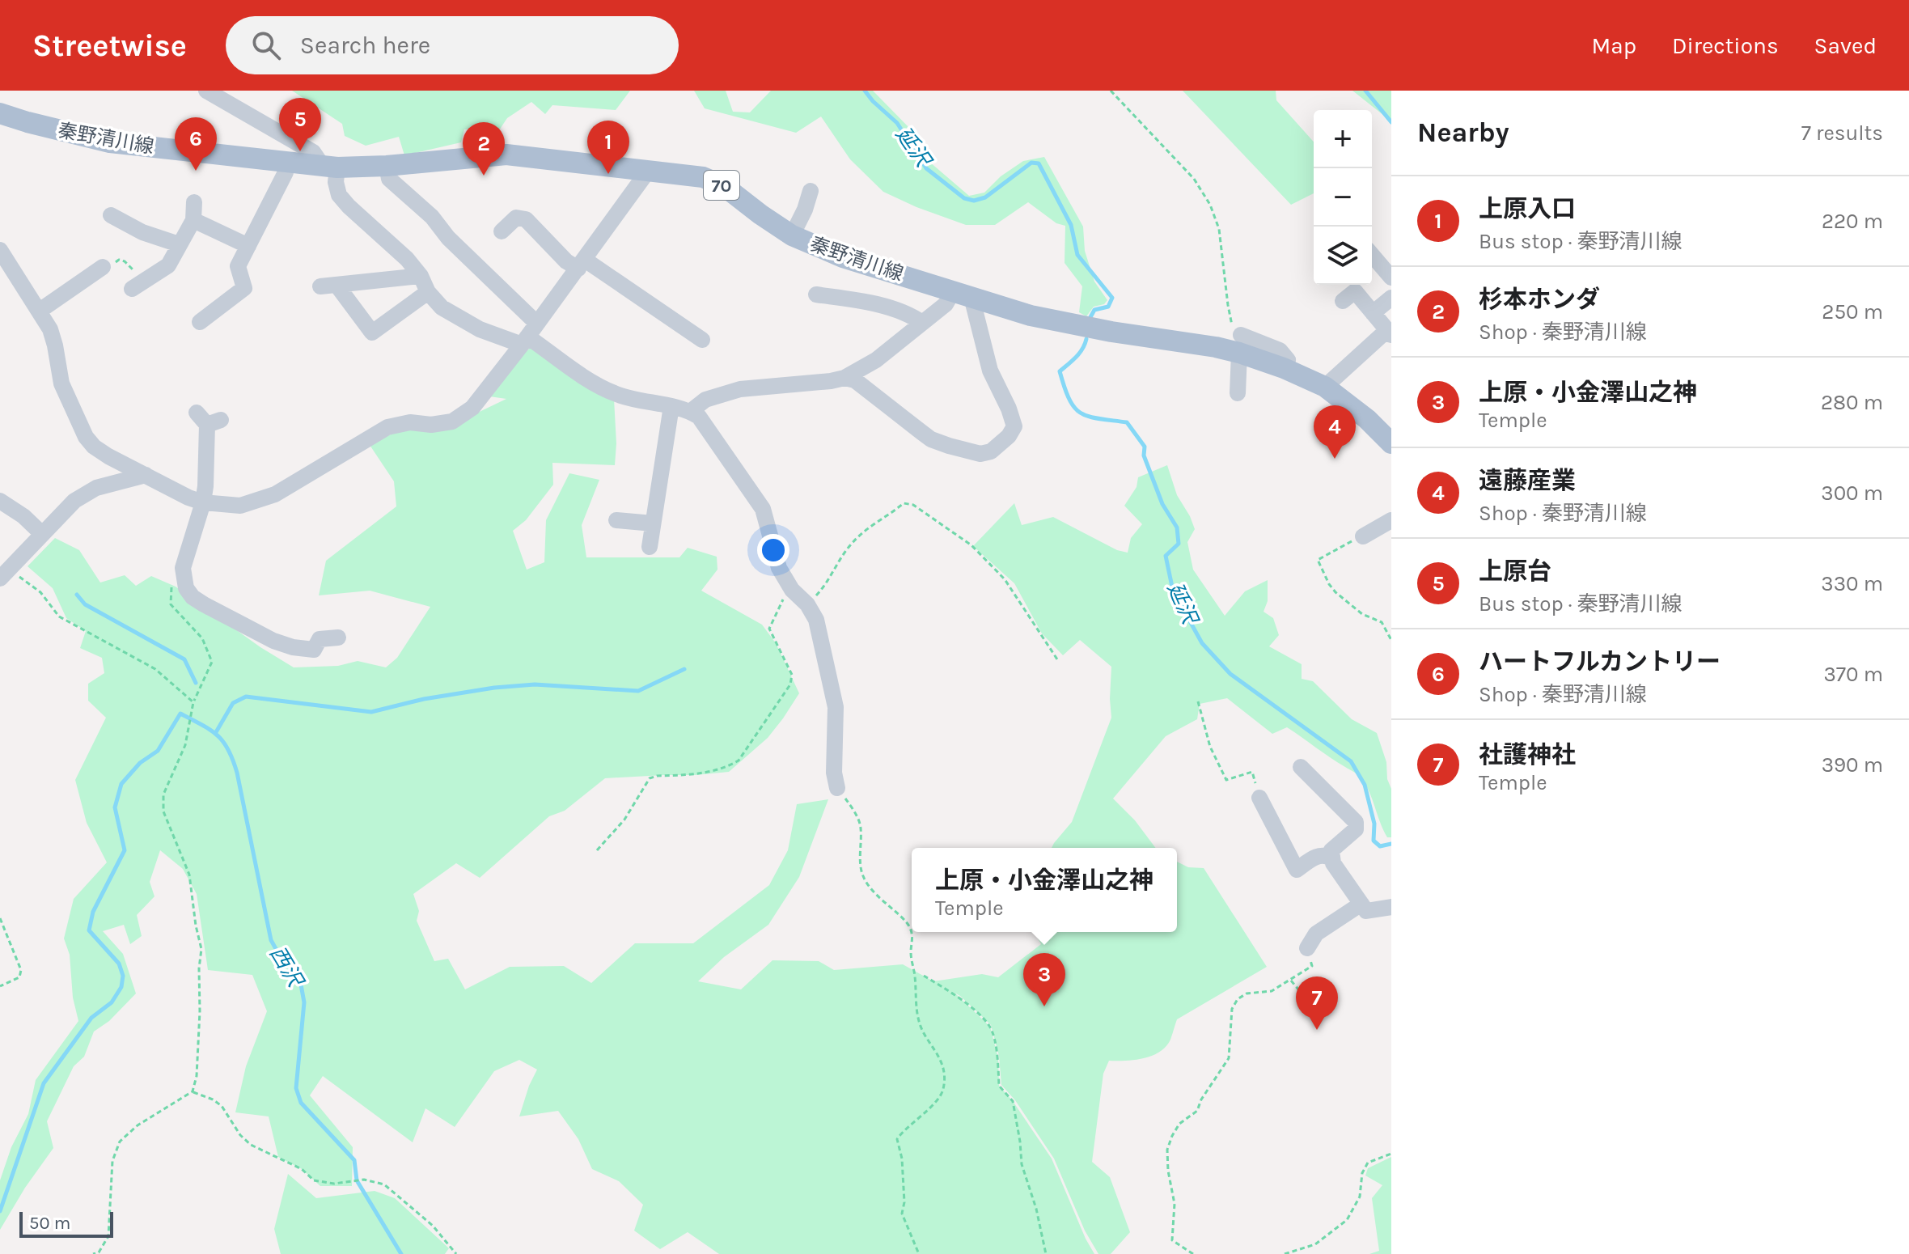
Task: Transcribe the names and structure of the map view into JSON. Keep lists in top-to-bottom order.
{
  "streets": {
    "main road": ["秦野清川線", "70"]
  },
  "water": ["延沢", "西沢"],
  "scale_bar": "50 m",
  "page": {
    "header": "Streetwise",
    "search": "Search here",
    "nav": ["Map", "Directions", "Saved"],
    "heading": ["Nearby", "7 results"],
    "pins": [
      "5",
      "6",
      "1",
      "2",
      "4",
      "3",
      "7"
    ],
    "map_buttons": ["+", "−"],
    "list": [
      {
        "mark": "1",
        "name": "上原入口",
        "note": "Bus stop · 秦野清川線",
        "value": "220 m"
      },
      {
        "mark": "2",
        "name": "杉本ホンダ",
        "note": "Shop · 秦野清川線",
        "value": "250 m"
      },
      {
        "mark": "3",
        "name": "上原・小金澤山之神",
        "note": "Temple",
        "value": "280 m"
      },
      {
        "mark": "4",
        "name": "遠藤産業",
        "note": "Shop · 秦野清川線",
        "value": "300 m"
      },
      {
        "mark": "5",
        "name": "上原台",
        "note": "Bus stop · 秦野清川線",
        "value": "330 m"
      },
      {
        "mark": "6",
        "name": "ハートフルカントリー",
        "note": "Shop · 秦野清川線",
        "value": "370 m"
      },
      {
        "mark": "7",
        "name": "社護神社",
        "note": "Temple",
        "value": "390 m"
      }
    ],
    "popup": ["上原・小金澤山之神", "Temple"],
    "scale": "50 m"
  }
}
